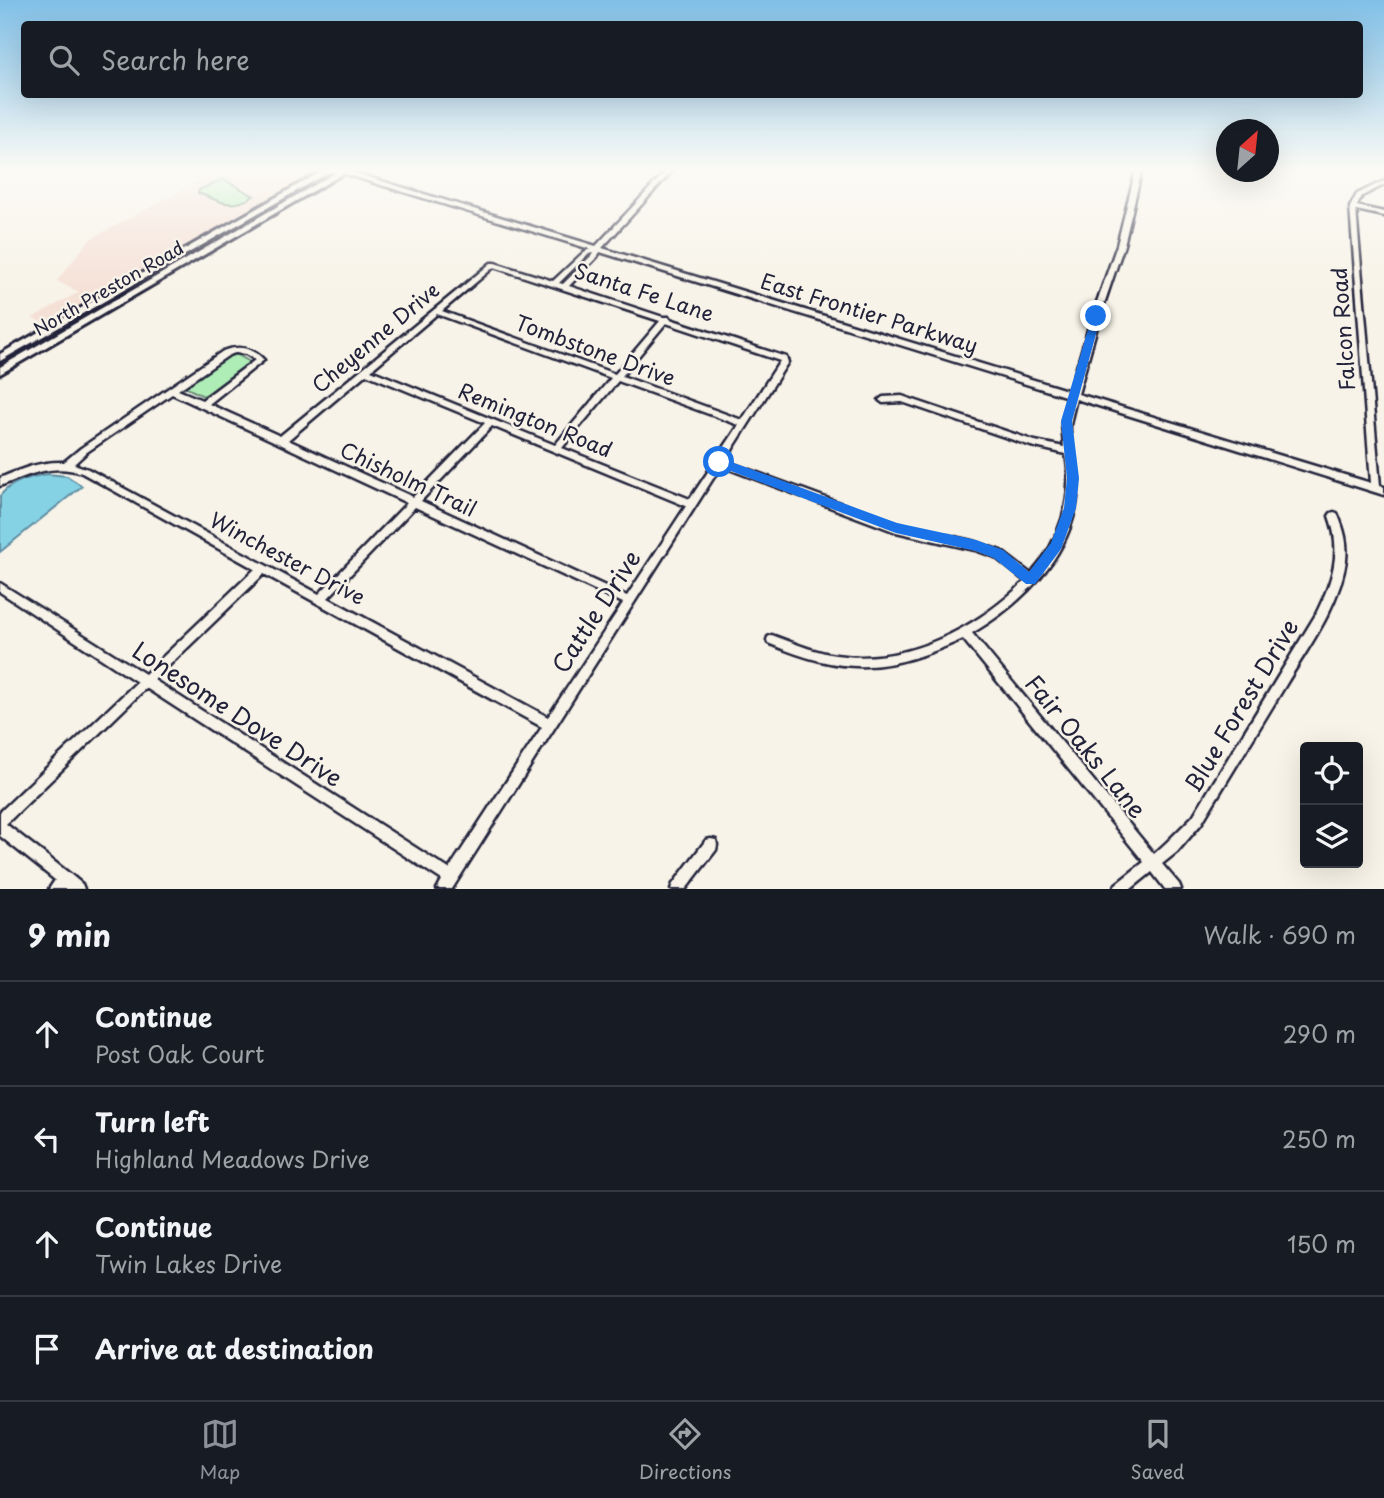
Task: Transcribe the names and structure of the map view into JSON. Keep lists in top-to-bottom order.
{
  "streets": {
    "main road": ["North Preston Road"],
    "street": [
      "Santa Fe Lane",
      "East Frontier Parkway",
      "Falcon Road",
      "Cheyenne Drive",
      "Tombstone Drive",
      "Remington Road",
      "Chisholm Trail",
      "Winchester Drive",
      "Cattle Drive",
      "Blue Forest Drive",
      "Lonesome Dove Drive",
      "Fair Oaks Lane"
    ]
  },
  "crossings": [
    ["Santa Fe Lane", "Cheyenne Drive"],
    ["Santa Fe Lane", "Cattle Drive"],
    ["East Frontier Parkway", "Falcon Road"],
    ["Cheyenne Drive", "Tombstone Drive"],
    ["Cheyenne Drive", "Remington Road"],
    ["Cheyenne Drive", "Chisholm Trail"],
    ["Tombstone Drive", "Cattle Drive"],
    ["Remington Road", "Cattle Drive"],
    ["Chisholm Trail", "Cattle Drive"],
    ["Winchester Drive", "Cattle Drive"],
    ["Cattle Drive", "Lonesome Dove Drive"],
    ["Blue Forest Drive", "Fair Oaks Lane"]
  ],
  "north": "top right",
  "page": {
    "search": "Search here",
    "heading": ["9 min", "Walk · 690 m"],
    "list": [
      ["Continue", "Post Oak Court", "290 m"],
      ["Turn left", "Highland Meadows Drive", "250 m"],
      ["Continue", "Twin Lakes Drive", "150 m"],
      "Arrive at destination"
    ],
    "nav": ["Map", "Directions", "Saved"]
  }
}
